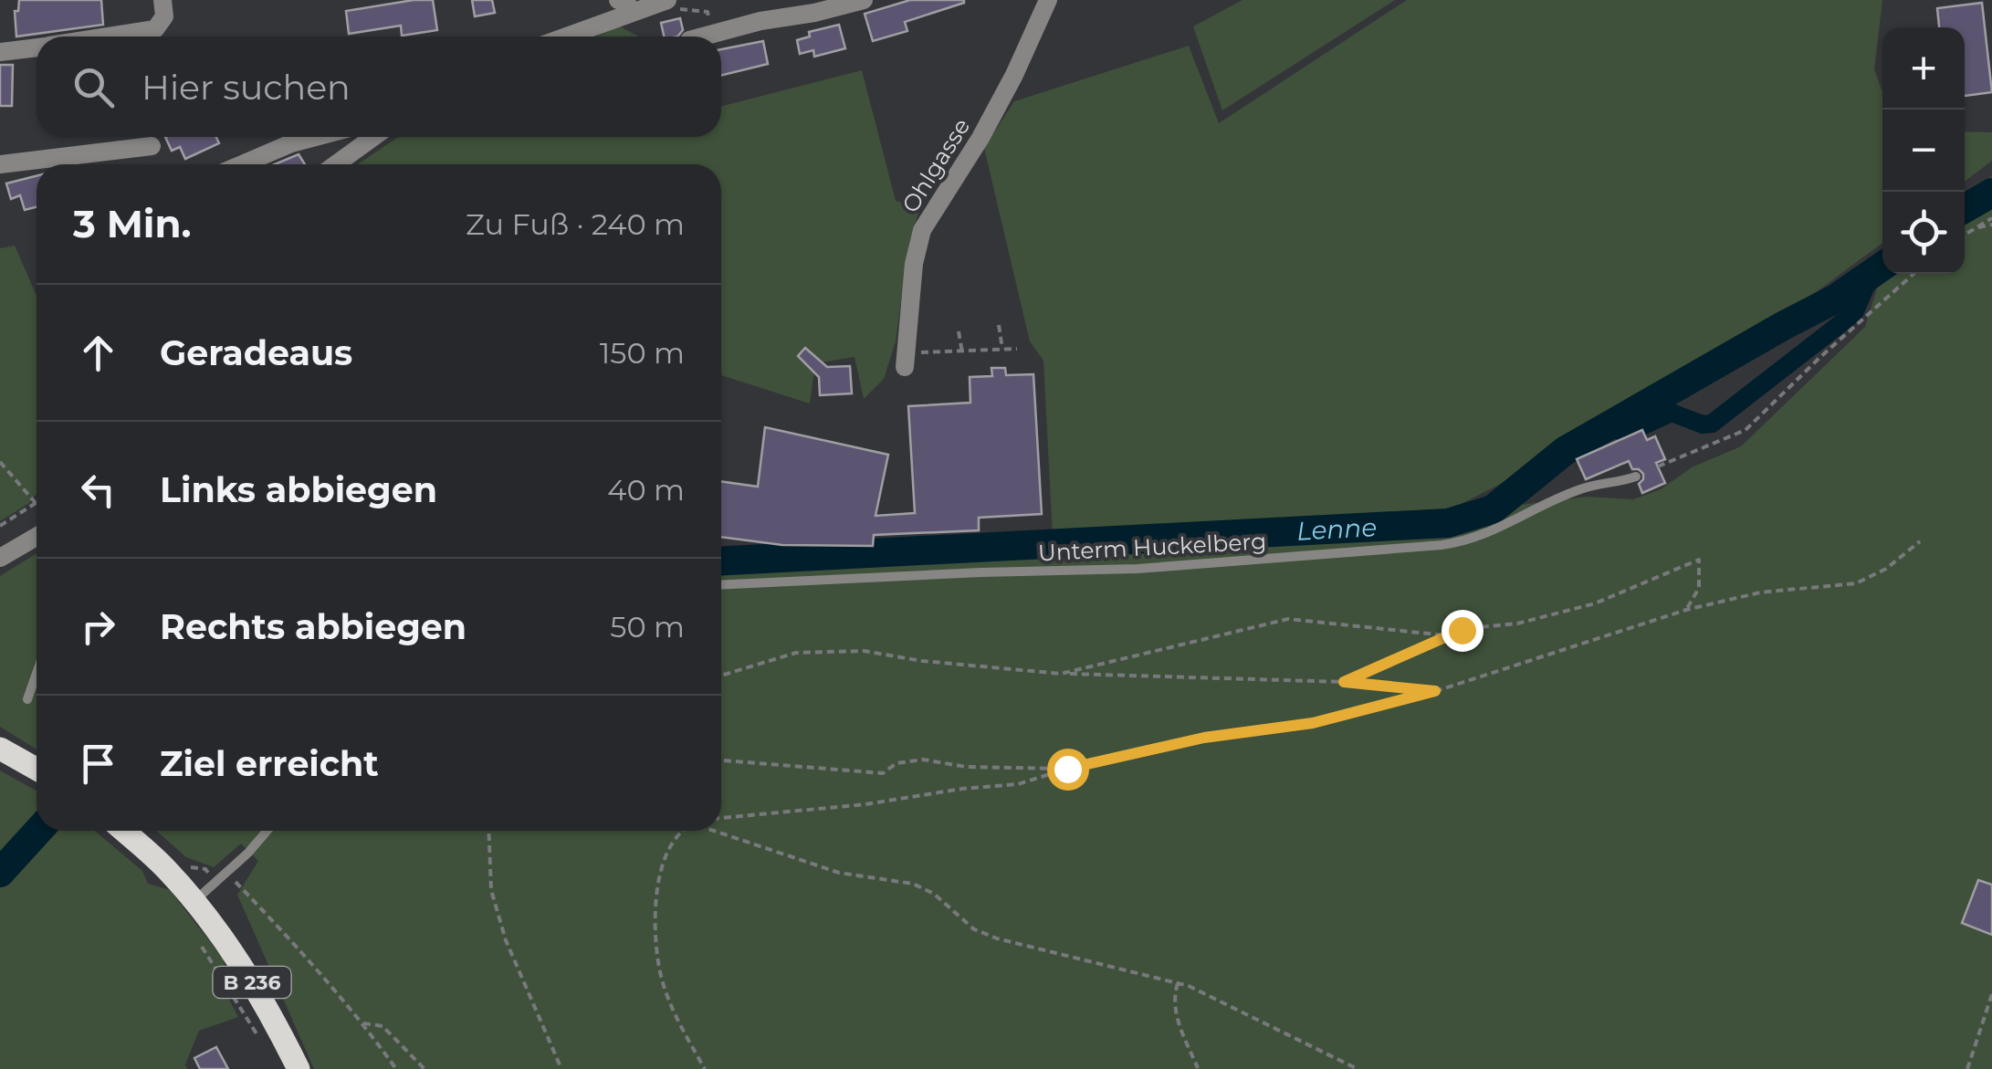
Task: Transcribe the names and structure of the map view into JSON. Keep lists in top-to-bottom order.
{
  "streets": {
    "main road": ["B 236"],
    "street": ["Ohlgasse"],
    "lane": ["Unterm Huckelberg"]
  },
  "water": ["Lenne"],
  "page": {
    "map_buttons": ["+", "−"],
    "search": "Hier suchen",
    "heading": ["3 Min.", "Zu Fuß · 240 m"],
    "list": [
      ["Geradeaus", "150 m"],
      ["Links abbiegen", "40 m"],
      ["Rechts abbiegen", "50 m"],
      "Ziel erreicht"
    ]
  }
}
